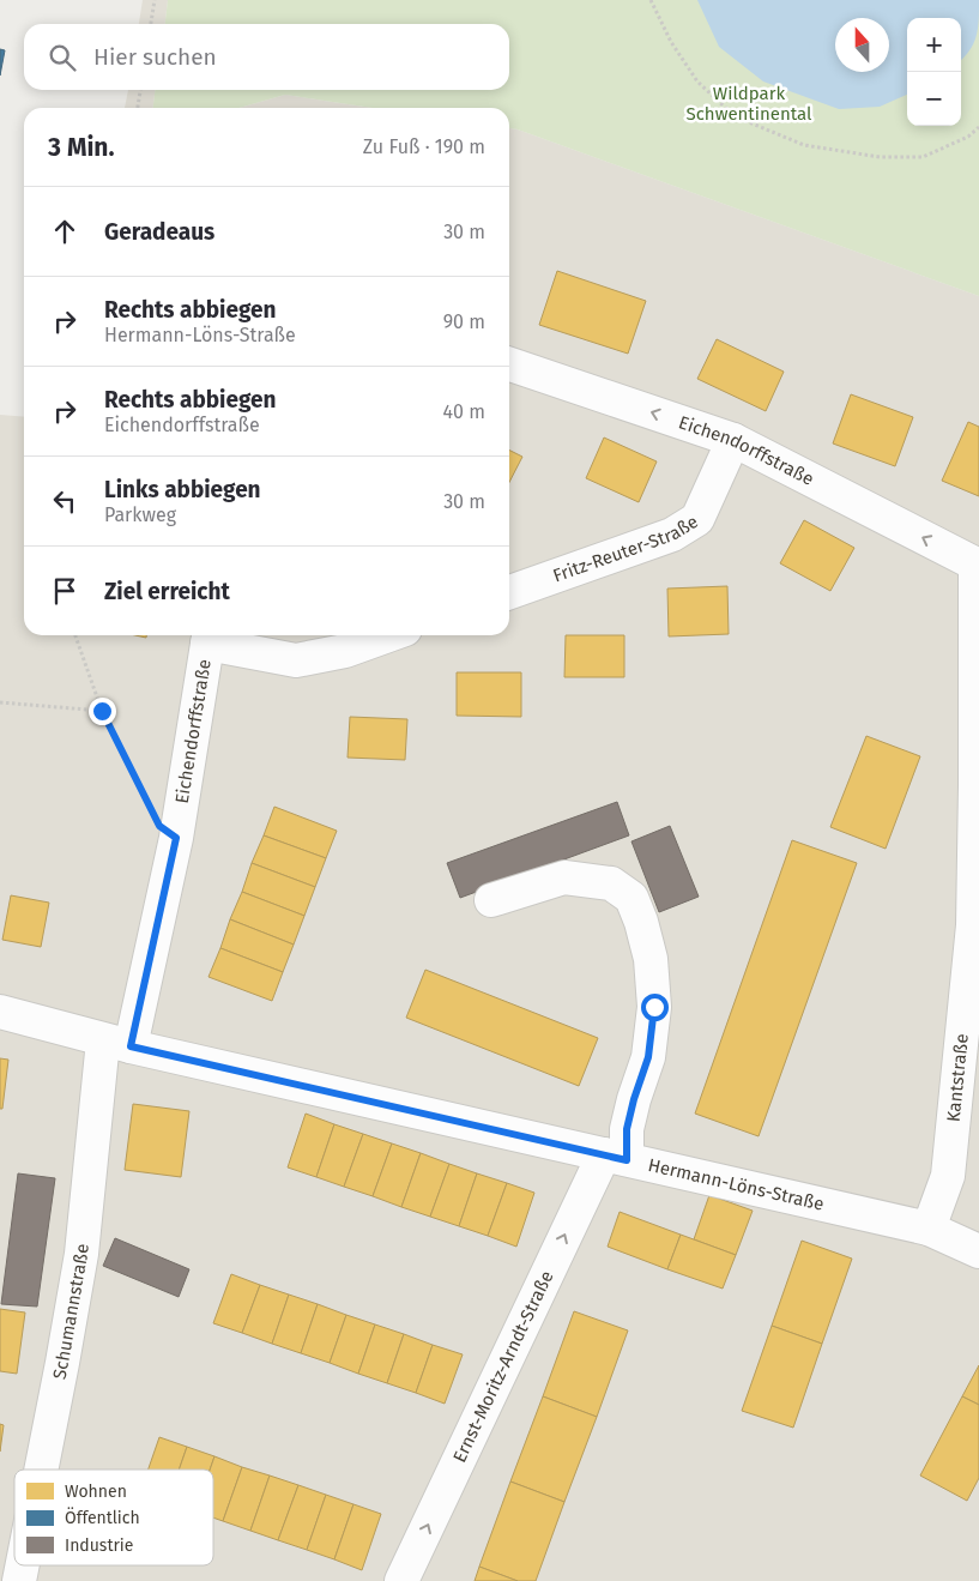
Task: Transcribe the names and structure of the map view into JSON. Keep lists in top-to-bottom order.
{
  "streets": {
    "street": [
      "Eichendorffstraße",
      "Fritz-Reuter-Straße",
      "Kantstraße",
      "Hermann-Löns-Straße",
      "Schumannstraße",
      "Ernst-Moritz-Arndt-Straße"
    ]
  },
  "crossings": [
    ["Eichendorffstraße", "Fritz-Reuter-Straße"],
    ["Eichendorffstraße", "Kantstraße"],
    ["Eichendorffstraße", "Hermann-Löns-Straße"],
    ["Eichendorffstraße", "Schumannstraße"],
    ["Kantstraße", "Hermann-Löns-Straße"],
    ["Hermann-Löns-Straße", "Schumannstraße"],
    ["Hermann-Löns-Straße", "Ernst-Moritz-Arndt-Straße"]
  ],
  "one_way": ["Eichendorffstraße", "Ernst-Moritz-Arndt-Straße"],
  "parks": ["Wildpark Schwentinental"],
  "legend": ["Wohnen", "Öffentlich", "Industrie"],
  "north": "top",
  "page": {
    "map_buttons": ["+", "−"],
    "search": "Hier suchen",
    "heading": ["3 Min.", "Zu Fuß · 190 m"],
    "list": [
      ["Geradeaus", "30 m"],
      ["Rechts abbiegen", "Hermann-Löns-Straße", "90 m"],
      ["Rechts abbiegen", "Eichendorffstraße", "40 m"],
      ["Links abbiegen", "Parkweg", "30 m"],
      "Ziel erreicht"
    ]
  }
}
